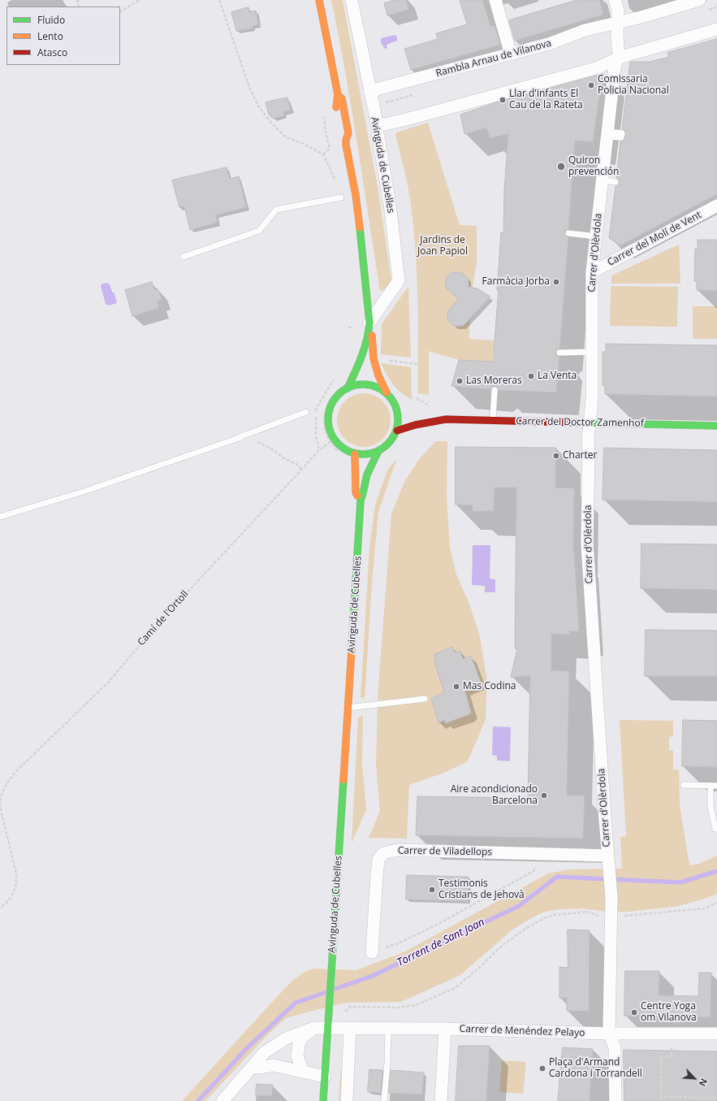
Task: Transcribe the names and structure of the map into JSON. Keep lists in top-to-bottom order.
{
  "streets": {
    "street": [
      "Rambla Arnau de Vilanova",
      "Avinguda de Cubelles",
      "Carrer del Molí de Vent",
      "Carrer d'Olèrdola",
      "Carrer del Doctor Zamenhof",
      "Carrer de Viladellops",
      "Carrer de Menéndez Pelayo"
    ],
    "path": ["Camí de l'Ortoll"]
  },
  "crossings": [
    ["Rambla Arnau de Vilanova", "Avinguda de Cubelles"],
    ["Avinguda de Cubelles", "Carrer de Menéndez Pelayo"],
    ["Carrer del Molí de Vent", "Carrer d'Olèrdola"],
    ["Carrer d'Olèrdola", "Carrer del Doctor Zamenhof"],
    ["Carrer d'Olèrdola", "Carrer de Viladellops"],
    ["Carrer d'Olèrdola", "Carrer de Menéndez Pelayo"]
  ],
  "water": ["Torrent de Sant Joan"],
  "parks": ["Jardins de Joan Papiol"],
  "places": [
    "Comissaria Policia Nacional",
    "Llar d'infants El Cau de la Rateta",
    "Quiron prevención",
    "Farmàcia Jorba",
    "La Venta",
    "Las Moreras",
    "Charter",
    "Mas Codina",
    "Aire acondicionado Barcelona",
    "Testimonis Cristians de Jehovà",
    "Centre Yoga om Vilanova",
    "Plaça d'Armand Cardona i Torrandell"
  ],
  "legend": ["Fluido", "Lento", "Atasco"],
  "north": "bottom right"
}
